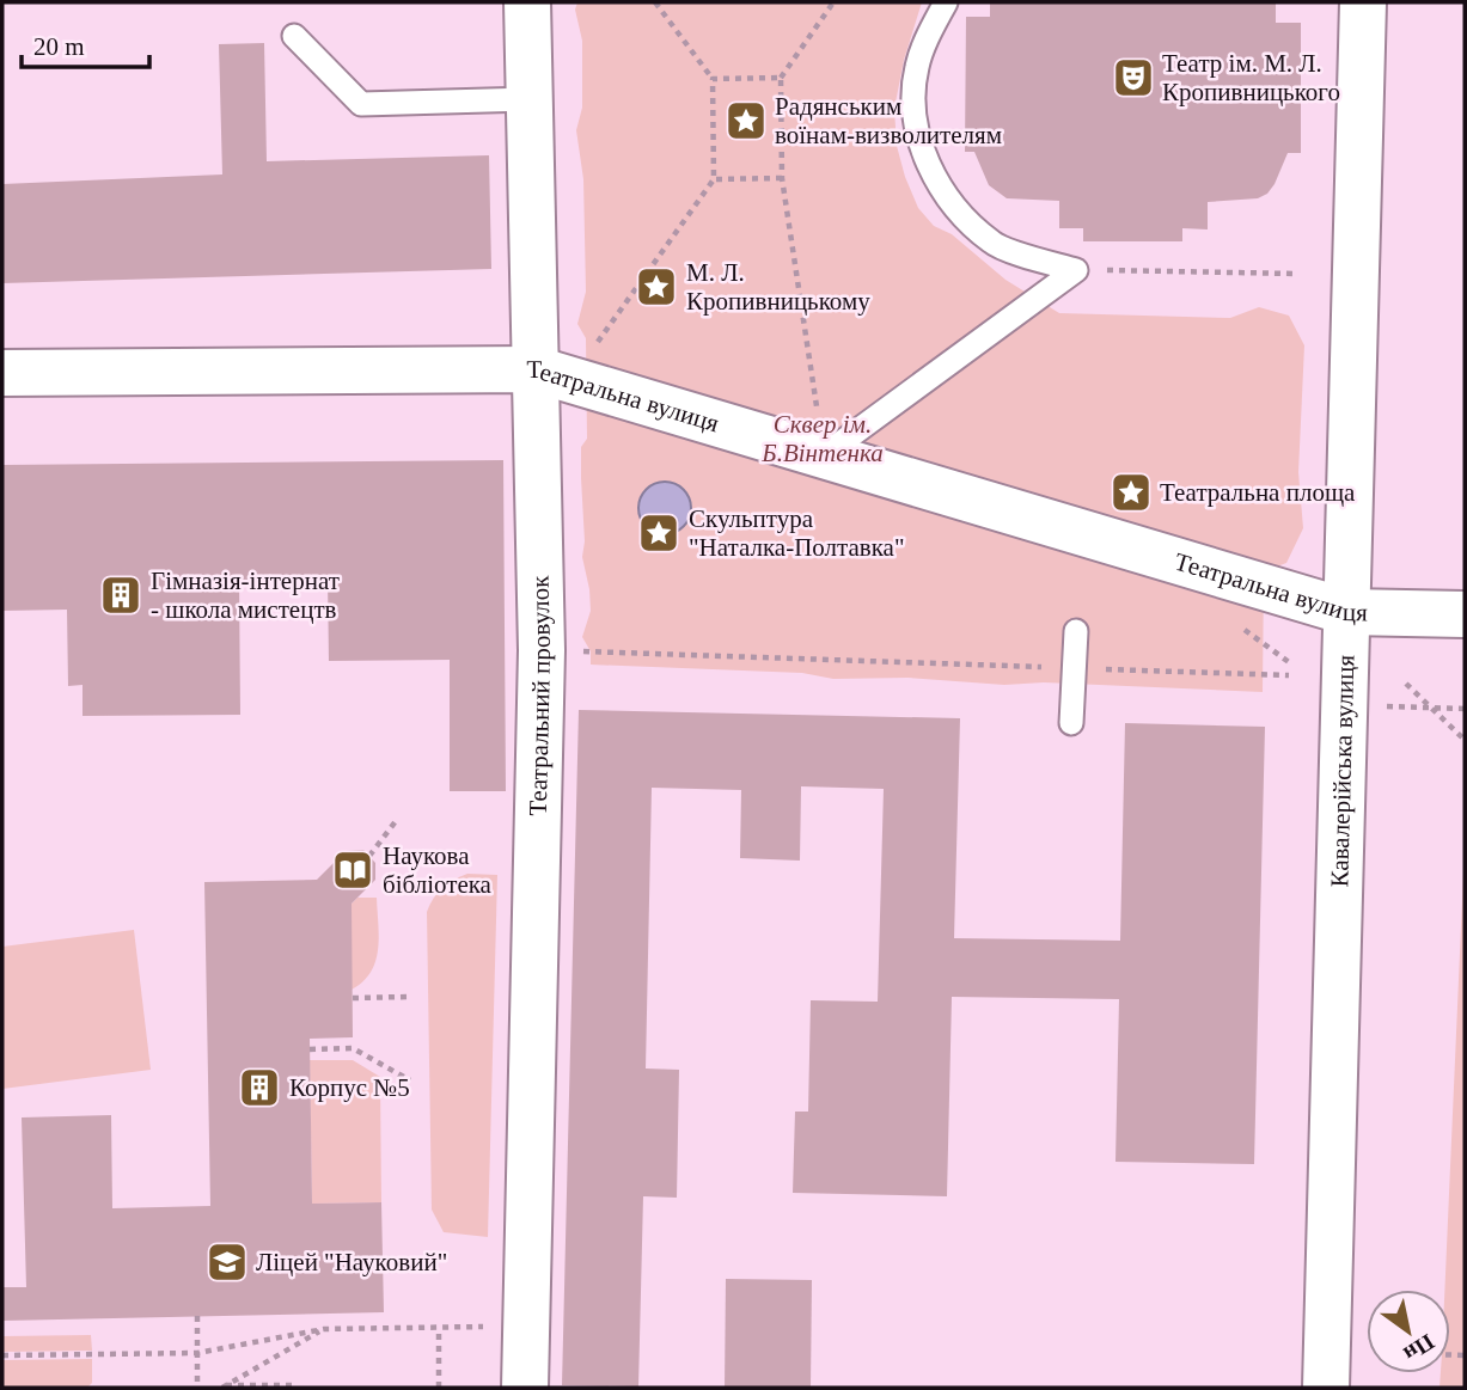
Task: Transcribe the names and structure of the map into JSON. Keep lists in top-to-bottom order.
{
  "streets": {
    "street": ["Театральна вулиця", "Театральний провулок", "Кавалерійська вулиця"]
  },
  "crossings": [
    ["Театральна вулиця", "Театральний провулок"],
    ["Театральна вулиця", "Кавалерійська вулиця"]
  ],
  "parks": ["Сквер ім. Б.Вінтенка"],
  "places": {
    "theatre": ["Театр ім. М. Л. Кропивницького"],
    "place": [
      "Радянським воїнам-визволителям",
      "М. Л. Кропивницькому",
      "Театральна площа",
      "Скульптура \"Наталка-Полтавка\""
    ],
    "building": ["Гімназія-інтернат - школа мистецтв", "Корпус №5"],
    "library": ["Наукова бібліотека"],
    "school or university": ["Ліцей \"Науковий\""]
  },
  "scale_bar": "20 m",
  "north": "bottom right"
}
